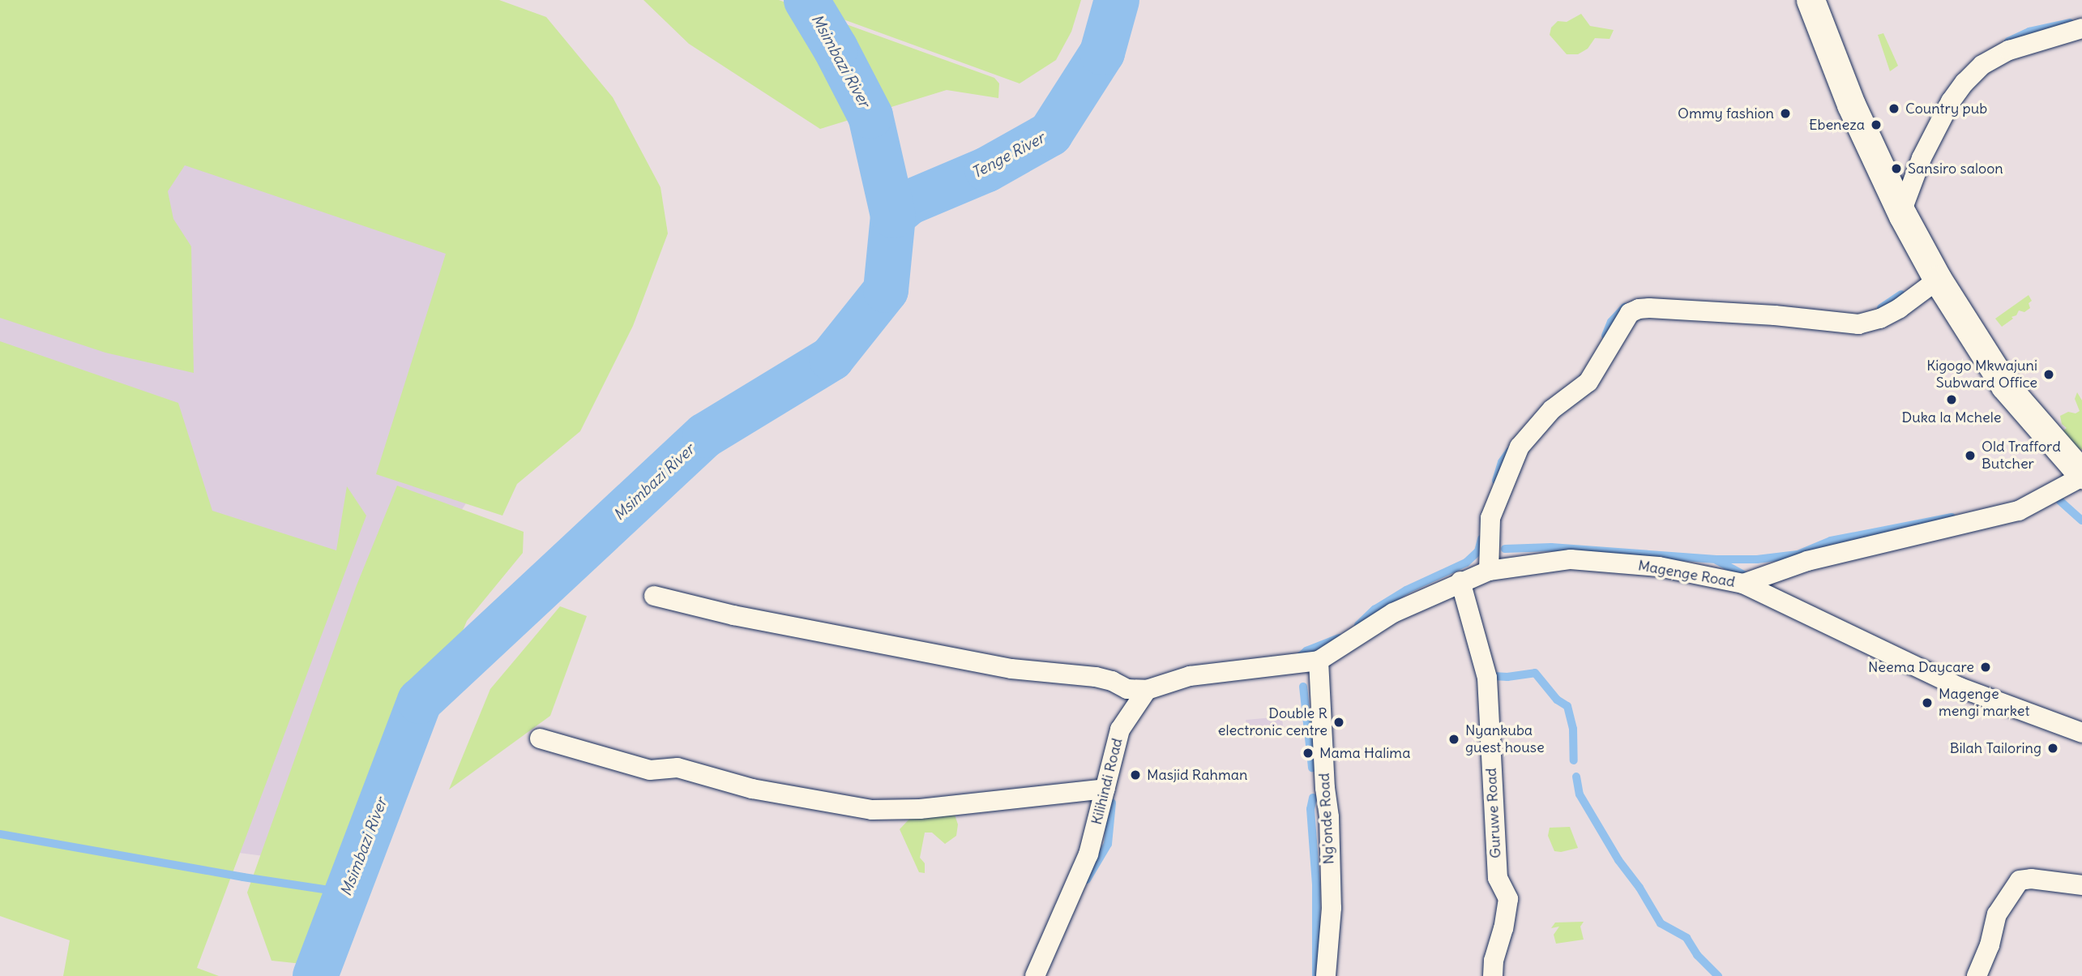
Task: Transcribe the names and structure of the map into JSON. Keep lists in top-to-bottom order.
{
  "streets": {
    "street": [
      "Magenge Road",
      "Kilihindi Road",
      "Guruwe Road",
      "Ng'onde Road"
    ]
  },
  "crossings": [
    ["Magenge Road", "Guruwe Road"],
    ["Magenge Road", "Ng'onde Road"]
  ],
  "water": ["Msimbazi River", "Tenge River"],
  "places": [
    "Country pub",
    "Ommy fashion",
    "Ebeneza",
    "Sansiro saloon",
    "Kigogo Mkwajuni Subward Office",
    "Duka la Mchele",
    "Old Trafford Butcher",
    "Neema Daycare",
    "Magenge mengi market",
    "Double R electronic centre",
    "Nyankuba guest house",
    "Bilah Tailoring",
    "Mama Halima",
    "Masjid Rahman"
  ]
}
